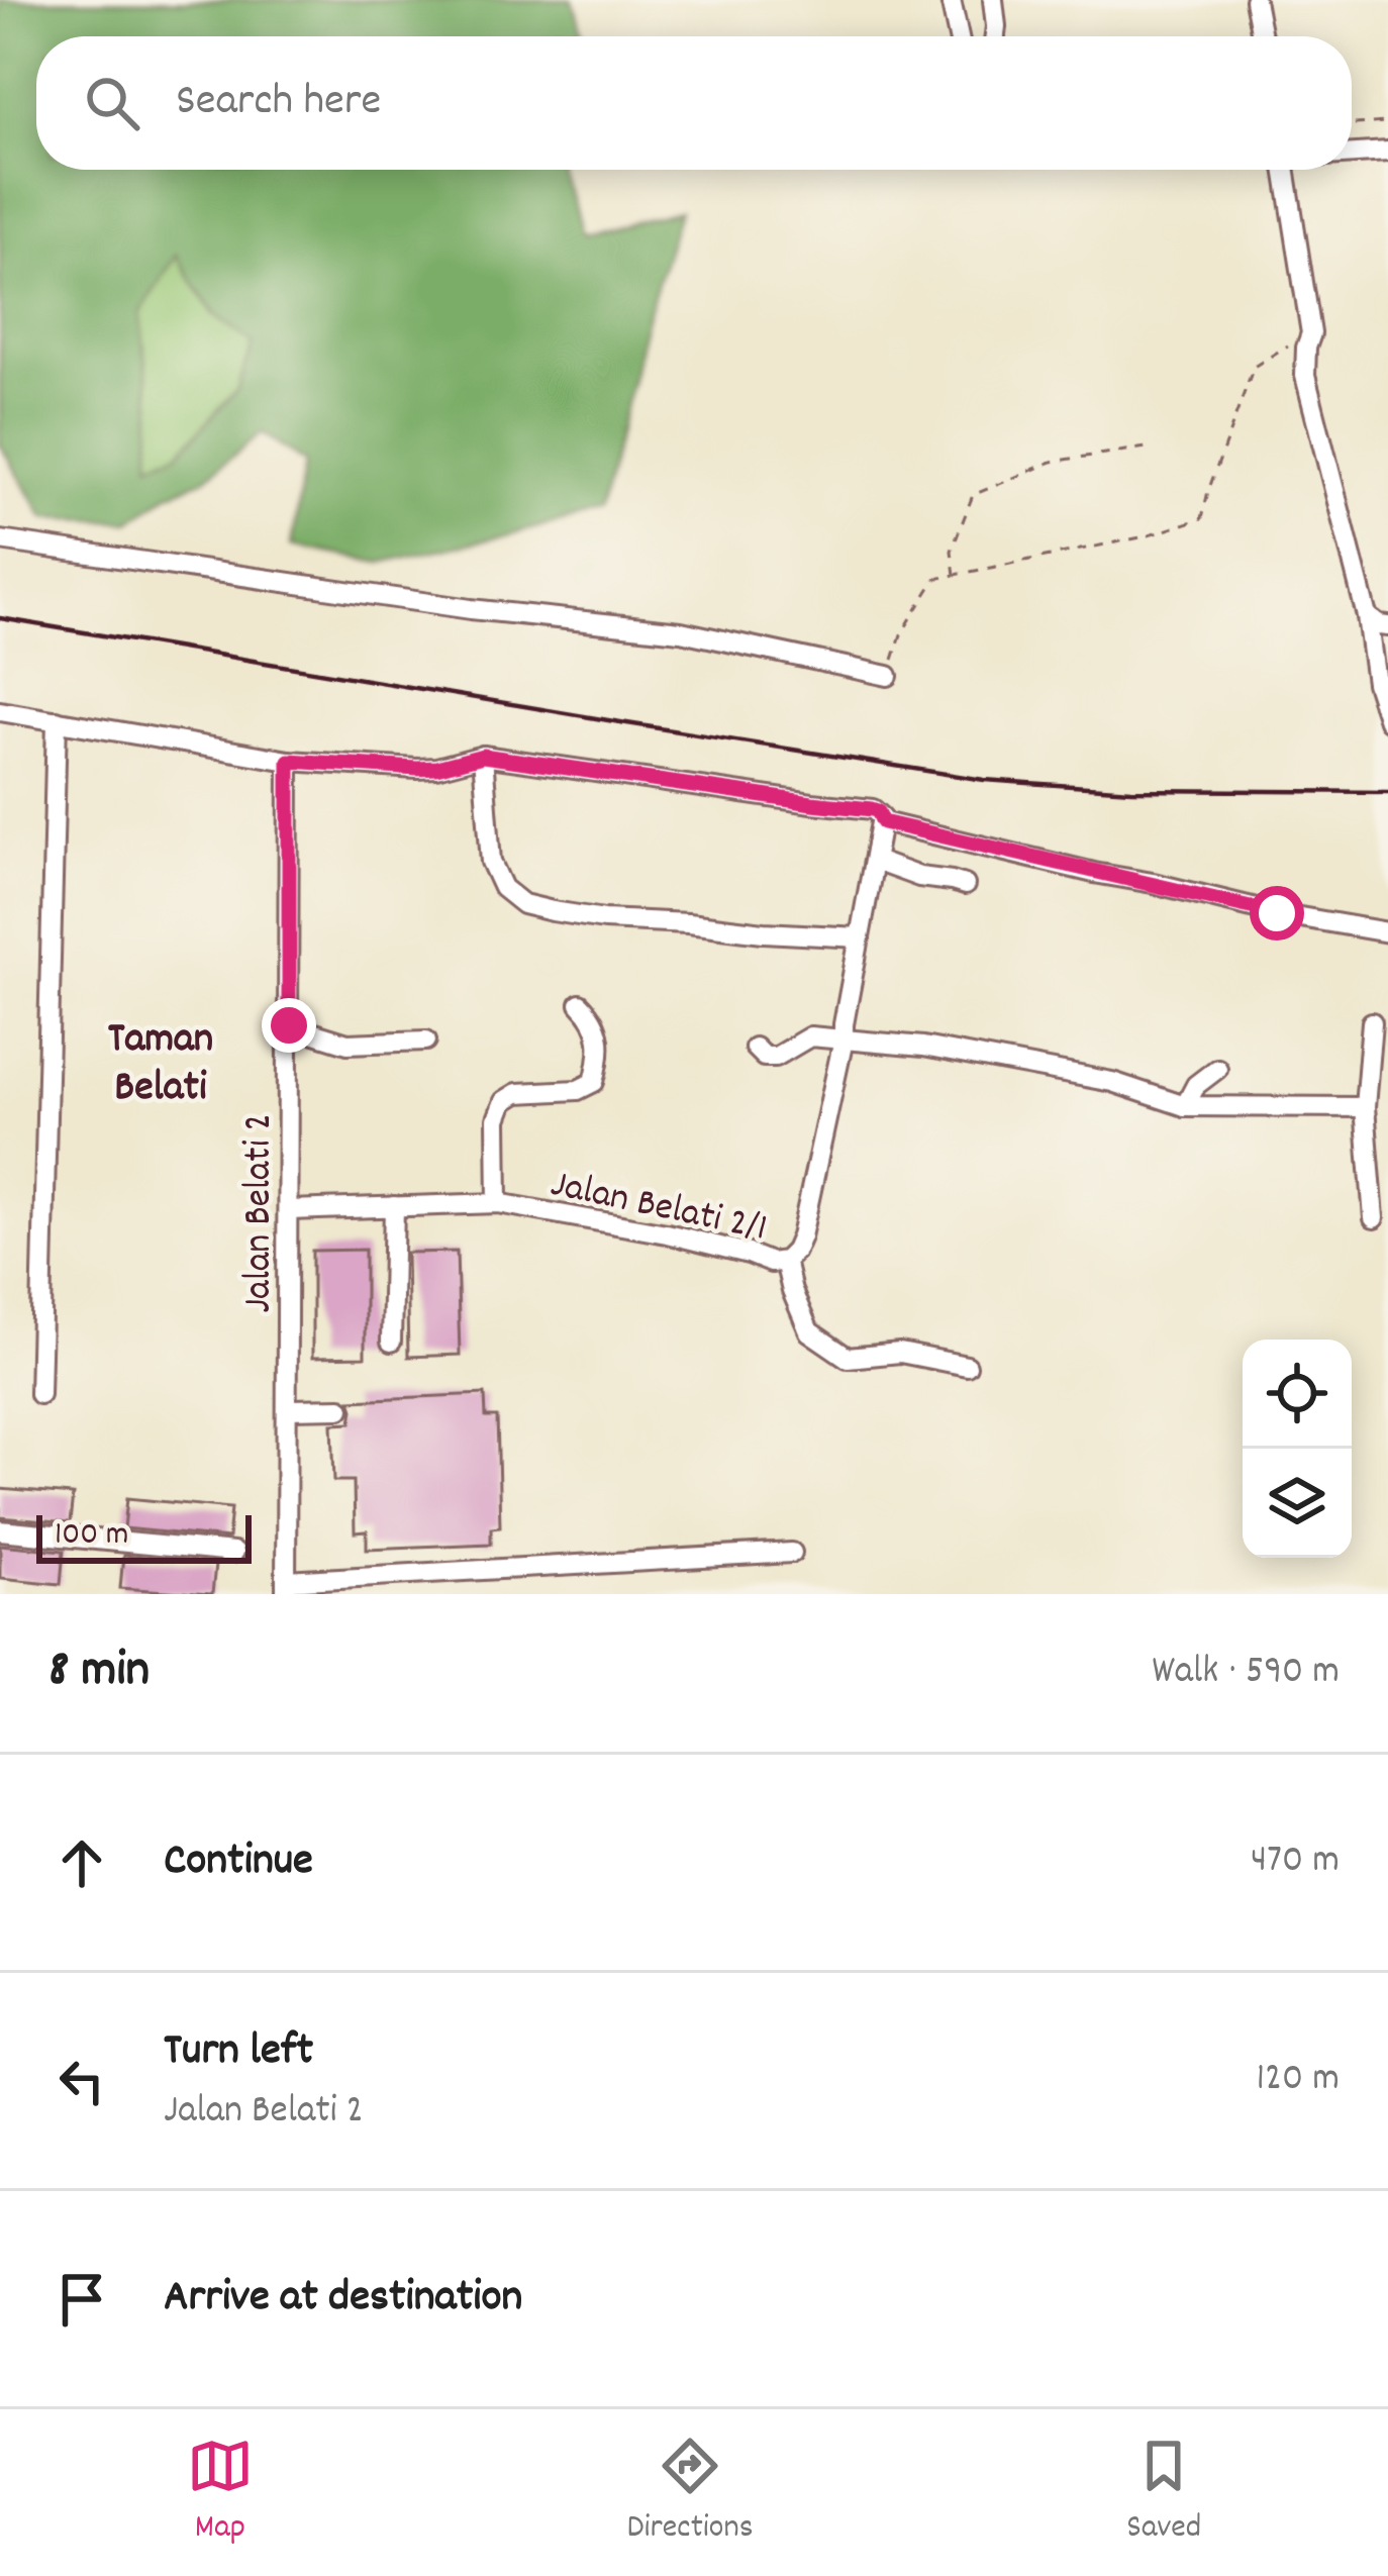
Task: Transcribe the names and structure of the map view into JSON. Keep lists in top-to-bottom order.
{
  "streets": {
    "street": ["Jalan Belati 2/1", "Jalan Belati 2"]
  },
  "crossings": [
    ["Jalan Belati 2/1", "Jalan Belati 2"]
  ],
  "districts": ["Taman Belati"],
  "scale_bar": "100 m",
  "page": {
    "search": "Search here",
    "scale": "100 m",
    "heading": ["8 min", "Walk · 590 m"],
    "list": [
      ["Continue", "470 m"],
      ["Turn left", "Jalan Belati 2", "120 m"],
      "Arrive at destination"
    ],
    "nav": ["Map", "Directions", "Saved"]
  }
}
